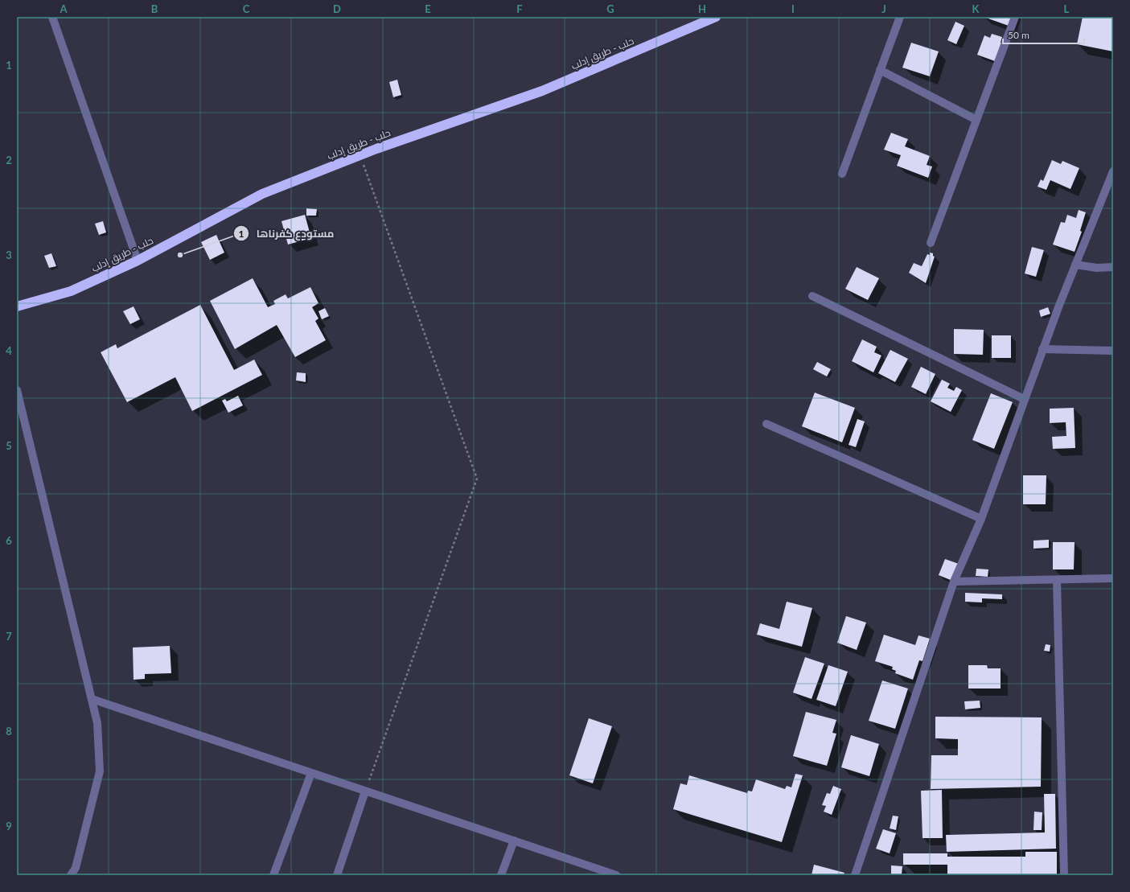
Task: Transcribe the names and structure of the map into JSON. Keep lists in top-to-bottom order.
{
  "streets": {
    "highway": ["حلب - طريق إدلب"]
  },
  "places": ["مستودع كفرناها"],
  "scale_bar": "50 m",
  "grid": {
    "columns": [
      "A",
      "B",
      "C",
      "D",
      "E",
      "F",
      "G",
      "H",
      "I",
      "J",
      "K",
      "L"
    ],
    "rows": [
      "1",
      "2",
      "3",
      "4",
      "5",
      "6",
      "7",
      "8",
      "9"
    ]
  }
}
